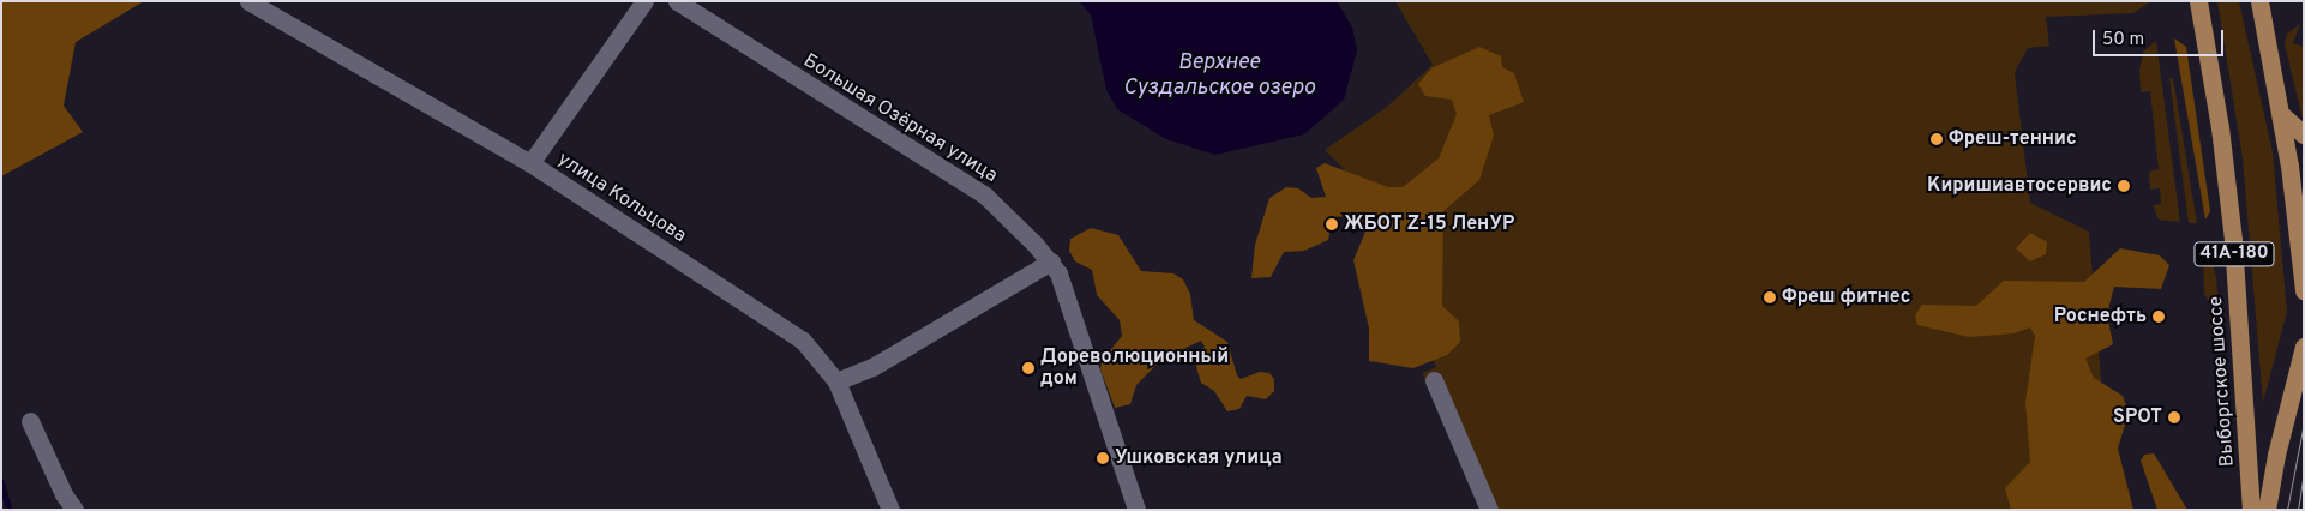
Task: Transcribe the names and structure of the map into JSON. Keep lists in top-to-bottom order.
{
  "streets": {
    "main road": ["41А-180", "Выборгское шоссе"],
    "street": ["Большая Озёрная улица", "улица Кольцова"]
  },
  "water": ["Верхнее Суздальское озеро"],
  "places": [
    "Фреш-теннис",
    "Киришиавтосервис",
    "ЖБОТ Z-15 ЛенУР",
    "Фреш фитнес",
    "Роснефть",
    "Дореволюционный дом",
    "SPOT",
    "Ушковская улица"
  ],
  "scale_bar": "50 m"
}
